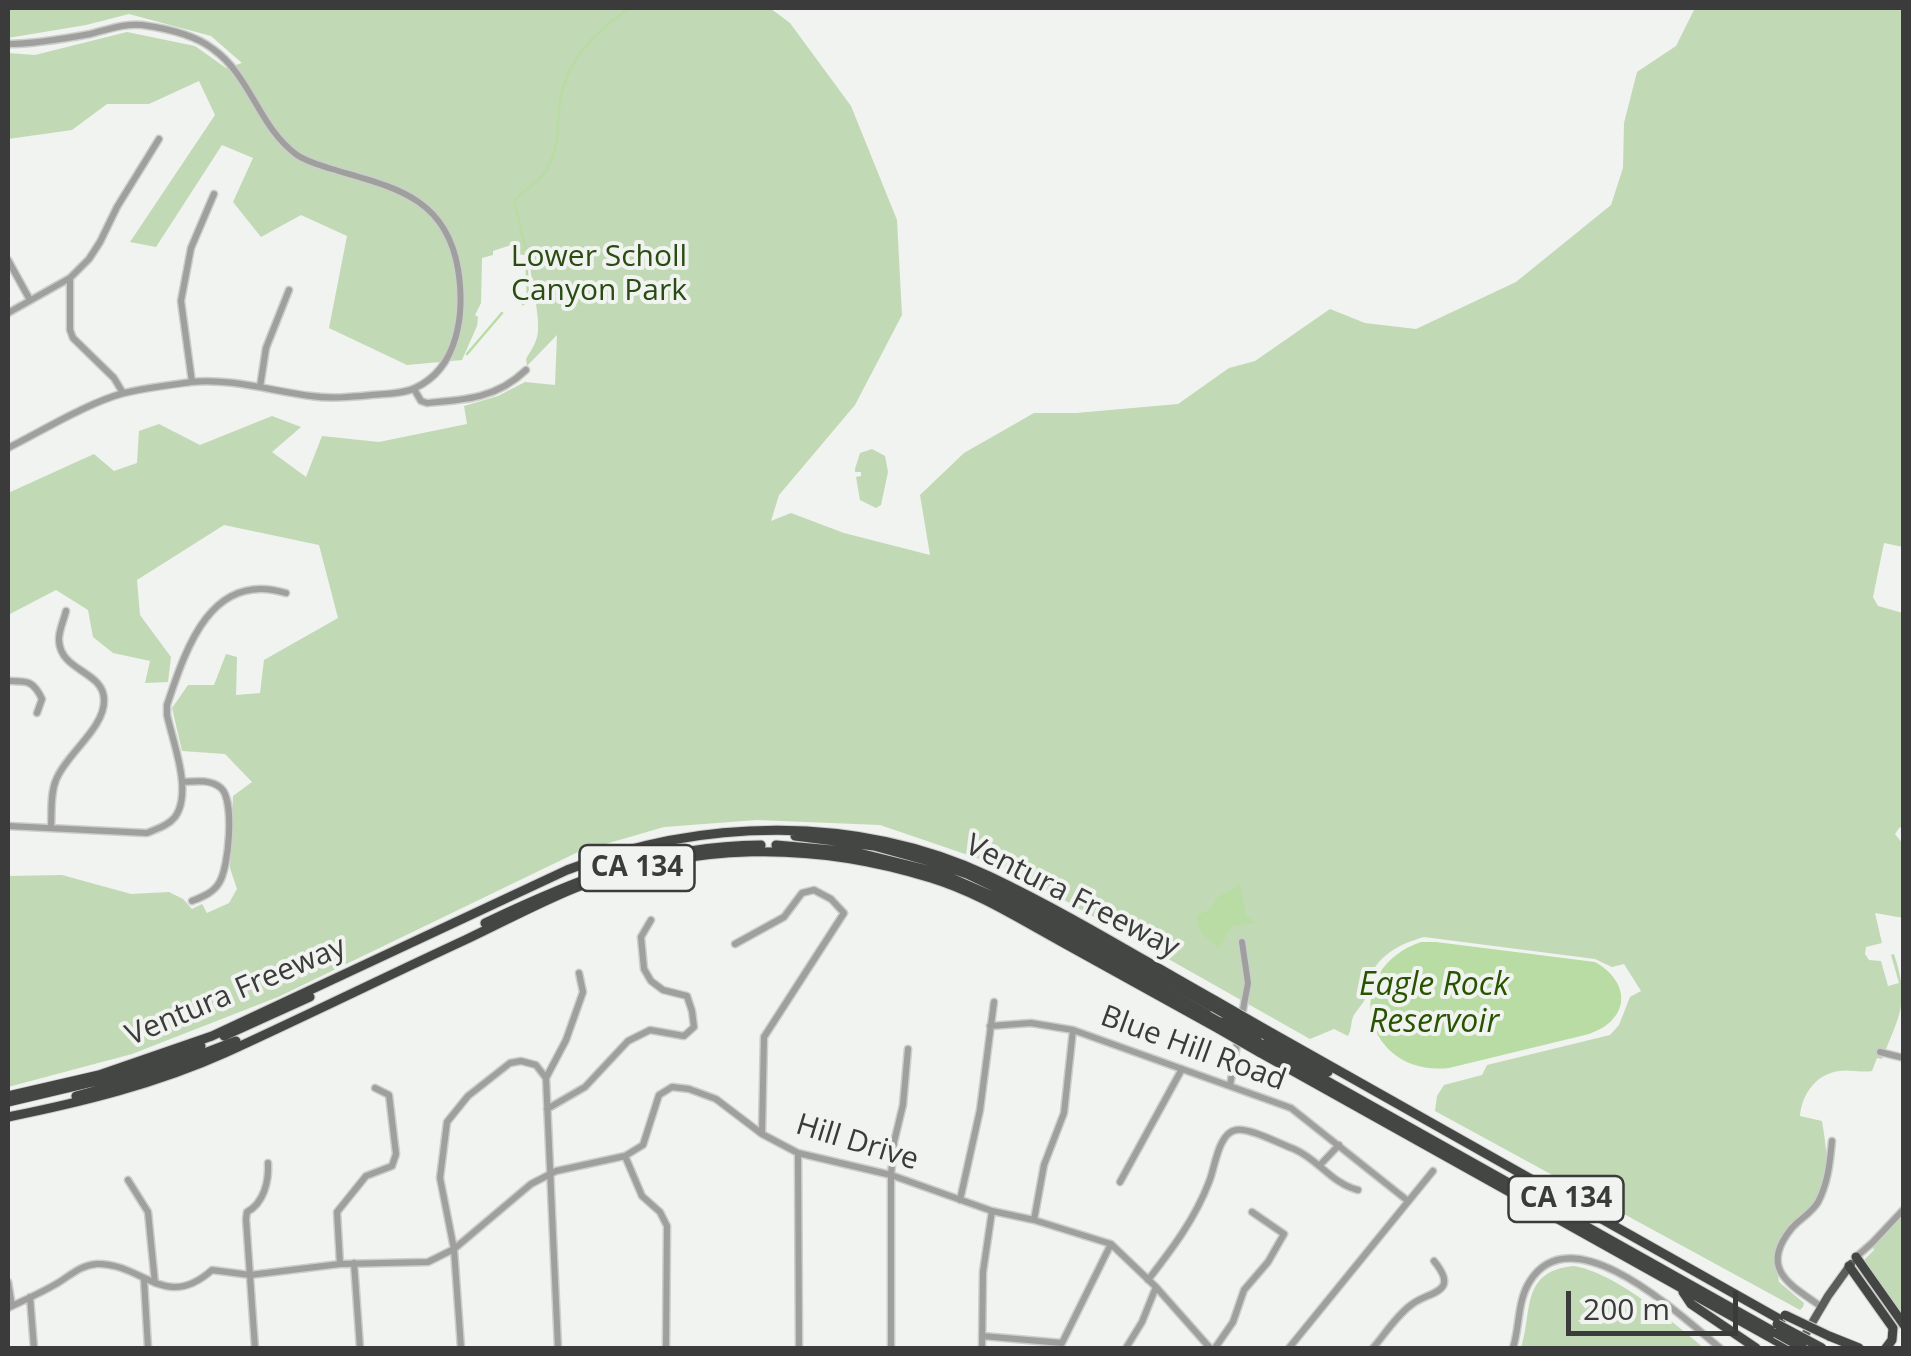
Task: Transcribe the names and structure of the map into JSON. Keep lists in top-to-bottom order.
{
  "streets": {
    "highway": ["CA 134", "Ventura Freeway"],
    "street": ["Blue Hill Road", "Hill Drive"]
  },
  "water": ["Eagle Rock Reservoir"],
  "parks": ["Lower Scholl Canyon Park"],
  "scale_bar": "200 m"
}
